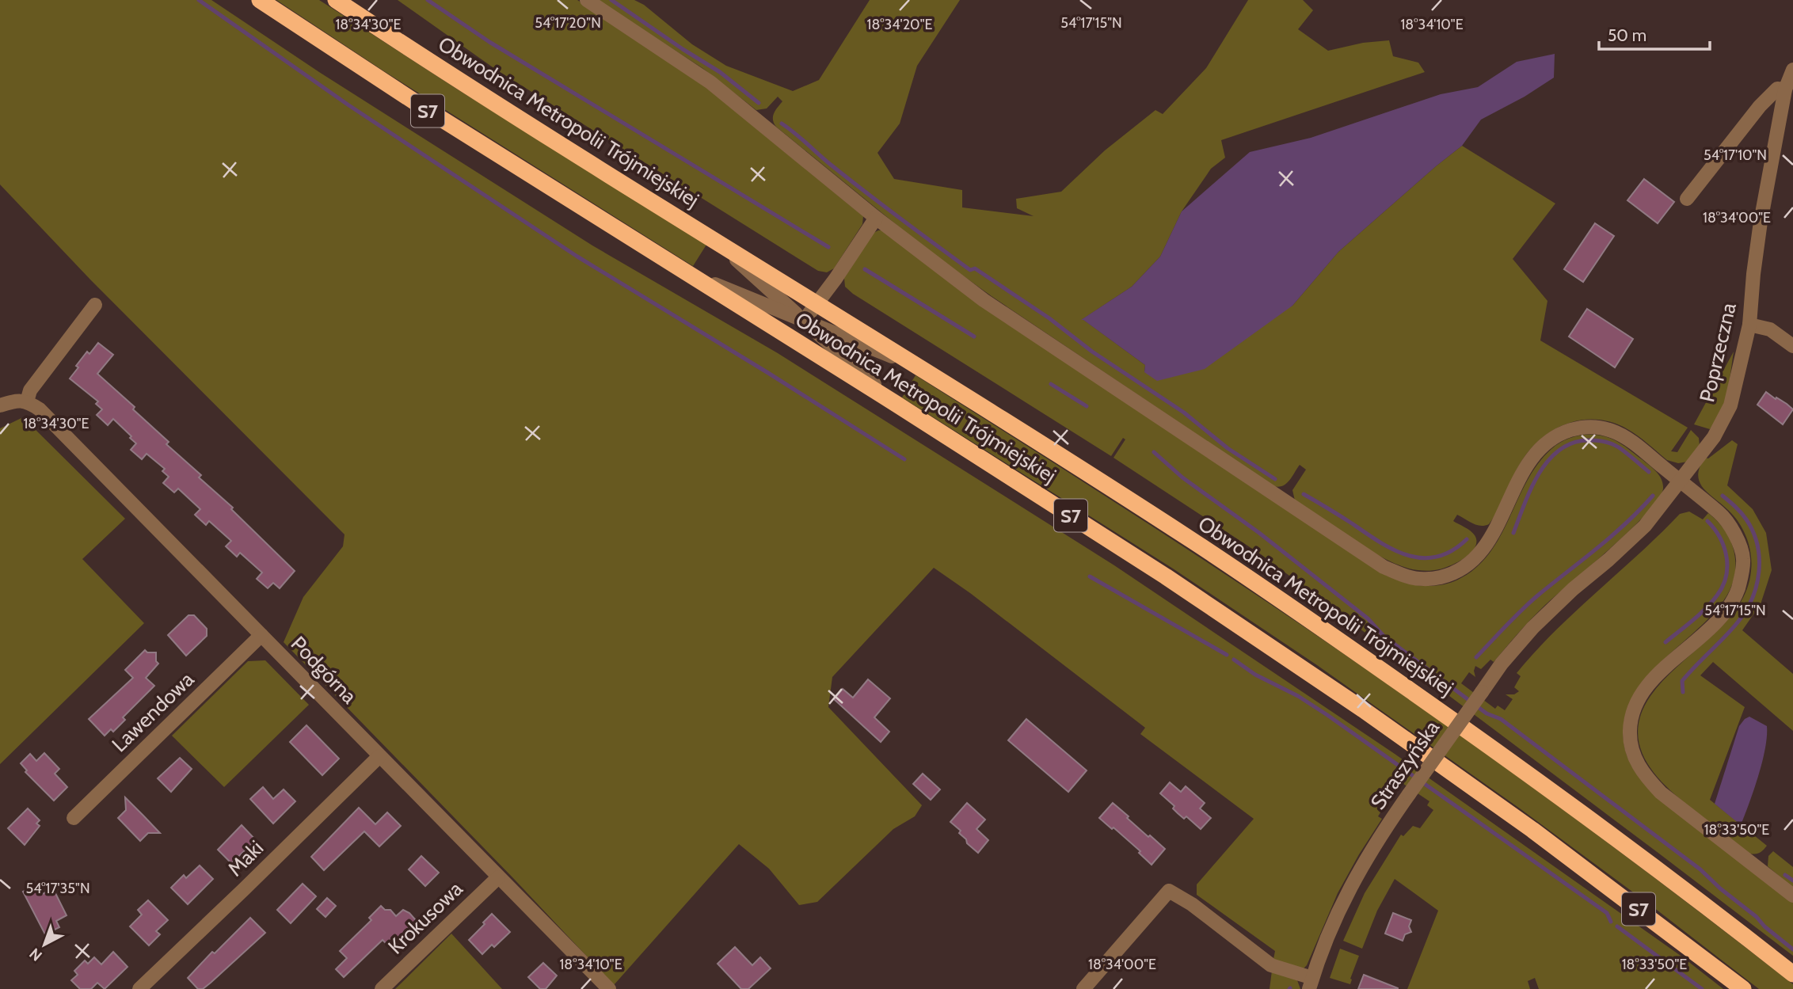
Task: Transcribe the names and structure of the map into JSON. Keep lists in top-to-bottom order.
{
  "streets": {
    "highway": ["S7", "Obwodnica Metropolii Trójmiejskiej"],
    "street": [
      "Poprzeczna",
      "Podgórna",
      "Lawendowa",
      "Straszyńska",
      "Maki",
      "Krokusowa"
    ]
  },
  "crossings": [
    ["Poprzeczna", "Straszyńska"],
    ["Podgórna", "Lawendowa"],
    ["Podgórna", "Maki"],
    ["Podgórna", "Krokusowa"]
  ],
  "scale_bar": "50 m",
  "north": "bottom left",
  "coordinates": [
    "54°17'20\"N",
    "54°17'15\"N",
    "18°34'30\"E",
    "18°34'20\"E",
    "18°34'10\"E",
    "54°17'10\"N",
    "18°34'00\"E",
    "18°33'50\"E",
    "54°17'35\"N"
  ]
}
